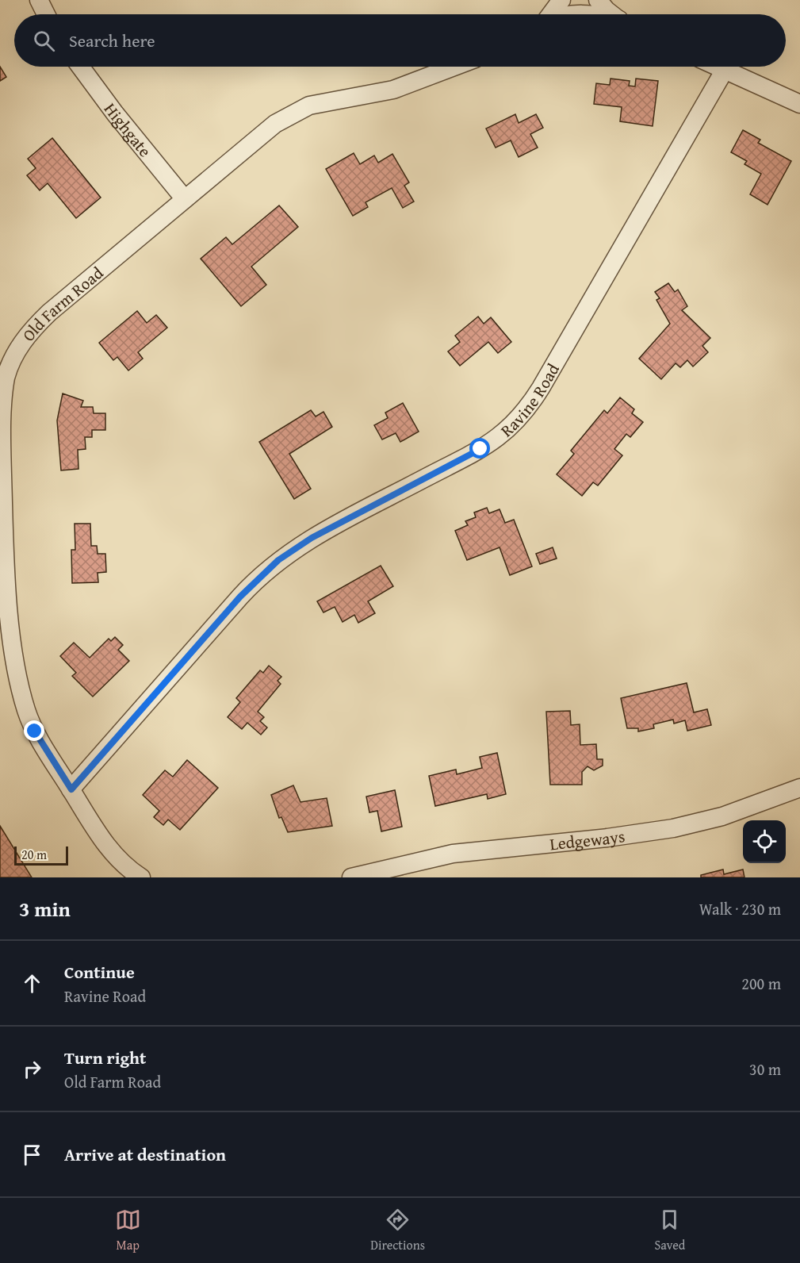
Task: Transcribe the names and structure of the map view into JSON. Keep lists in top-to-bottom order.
{
  "streets": {
    "street": [
      "Highgate",
      "Old Farm Road",
      "Ravine Road",
      "Ledgeways"
    ]
  },
  "crossings": [
    ["Highgate", "Old Farm Road"],
    ["Old Farm Road", "Ravine Road"]
  ],
  "scale_bar": "20 m",
  "page": {
    "search": "Search here",
    "scale": "20 m",
    "heading": ["3 min", "Walk · 230 m"],
    "list": [
      ["Continue", "Ravine Road", "200 m"],
      ["Turn right", "Old Farm Road", "30 m"],
      "Arrive at destination"
    ],
    "nav": ["Map", "Directions", "Saved"]
  }
}
